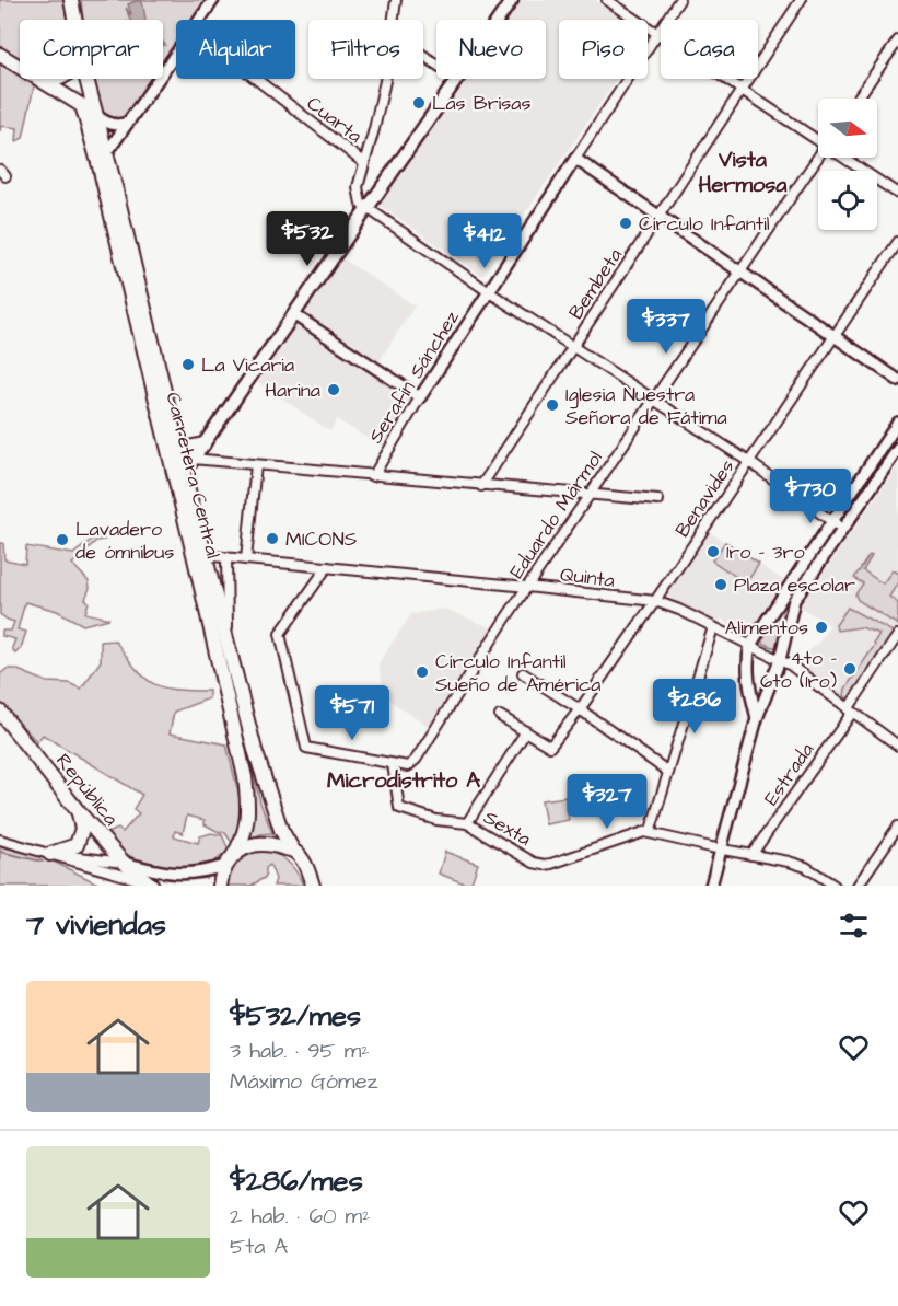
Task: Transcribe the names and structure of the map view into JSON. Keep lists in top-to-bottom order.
{
  "streets": {
    "main road": ["Carretera Central", "República"],
    "street": [
      "Cuarta",
      "Bembeta",
      "Serafín Sánchez",
      "Benavides",
      "Eduardo Mármol",
      "Quinta",
      "Estrada",
      "Sexta"
    ]
  },
  "crossings": [
    ["Carretera Central", "Quinta"],
    ["Benavides", "Quinta"],
    ["Eduardo Mármol", "Quinta"],
    ["Eduardo Mármol", "Sexta"],
    ["Quinta", "Estrada"],
    ["Estrada", "Sexta"]
  ],
  "districts": ["Vista Hermosa", "Microdistrito A"],
  "places": [
    "Las Brisas",
    "Círculo Infantil",
    "La Vicaria",
    "Harina",
    "Iglesia Nuestra Señora de Fátima",
    "MICONS",
    "Lavadero de ómnibus",
    "1ro - 3ro",
    "Plaza escolar",
    "Alimentos",
    "4to - 6to (1ro)",
    "Círculo Infantil Sueño de América"
  ],
  "north": "right",
  "page": {
    "chip": [
      "Comprar",
      "Alquilar",
      "Filtros",
      "Nuevo",
      "Piso",
      "Casa"
    ],
    "price": [
      "$532",
      "$412",
      "$337",
      "$730",
      "$286",
      "$571",
      "$327"
    ],
    "heading": "7 viviendas",
    "list": [
      {
        "name": "$532/mes",
        "note": "3 hab. · 95 m² · Máximo Gómez"
      },
      {
        "name": "$286/mes",
        "note": "2 hab. · 60 m² · 5ta A"
      }
    ]
  }
}
